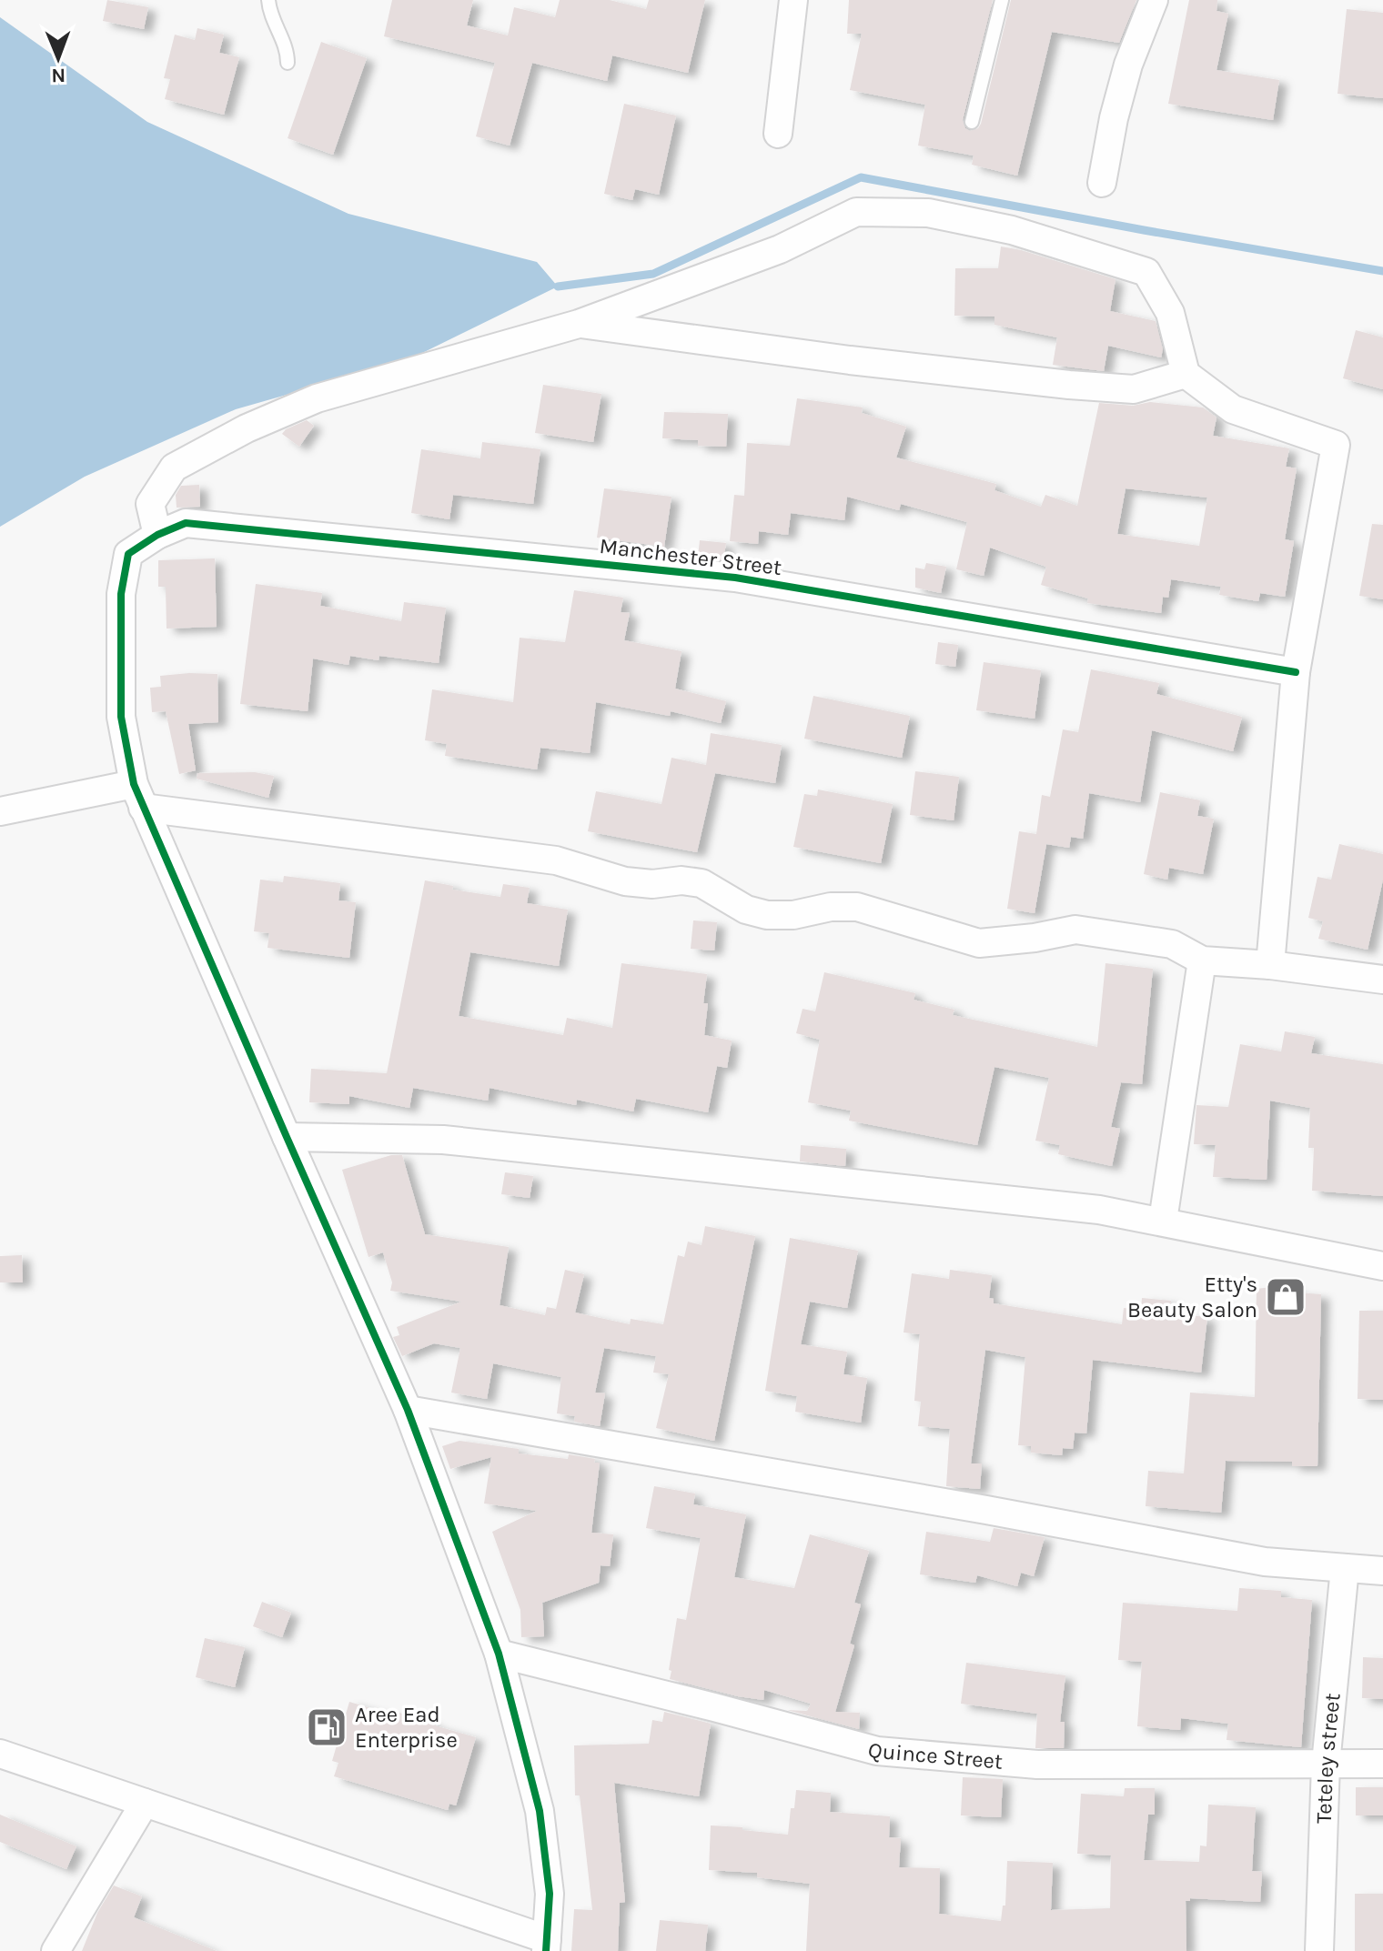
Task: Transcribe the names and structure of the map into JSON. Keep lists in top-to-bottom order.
{
  "streets": {
    "street": ["Manchester Street", "Quince Street", "Teteley street"]
  },
  "crossings": [
    ["Quince Street", "Teteley street"]
  ],
  "places": {
    "shop": ["Etty's Beauty Salon"],
    "fuel station": ["Aree Ead Enterprise"]
  },
  "north": "bottom"
}
